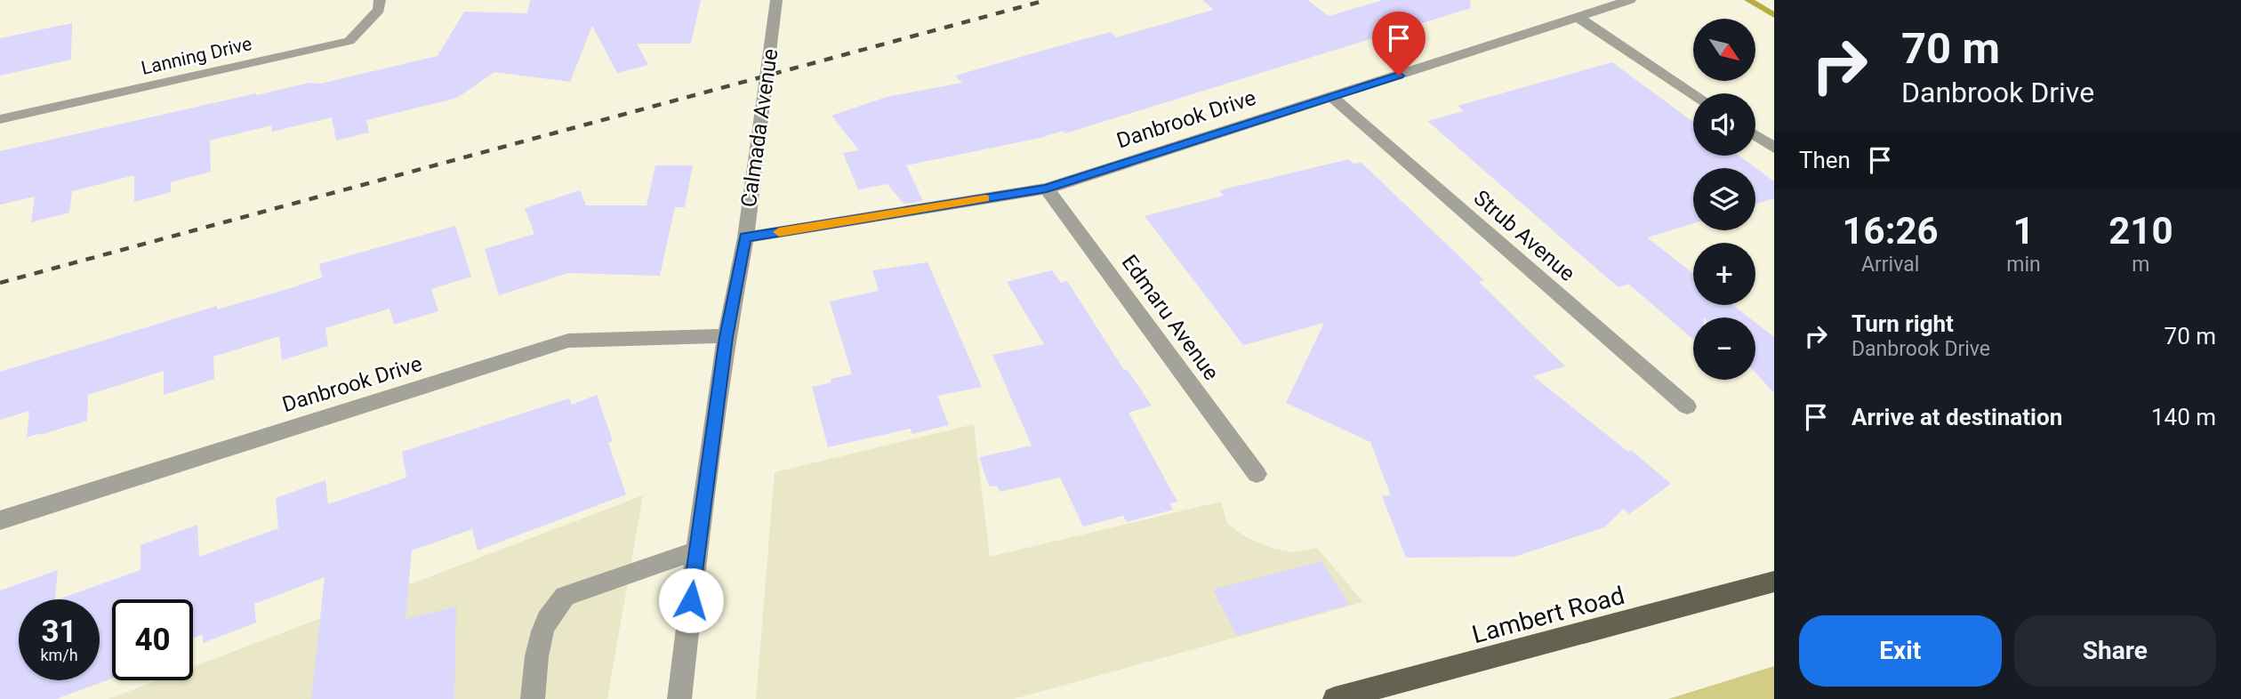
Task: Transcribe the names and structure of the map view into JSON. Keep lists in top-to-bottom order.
{
  "streets": {
    "main road": ["Lambert Road"],
    "street": [
      "Lanning Drive",
      "Danbrook Drive",
      "Calmada Avenue",
      "Strub Avenue",
      "Edmaru Avenue"
    ]
  },
  "crossings": [
    ["Danbrook Drive", "Calmada Avenue"],
    ["Danbrook Drive", "Strub Avenue"],
    ["Danbrook Drive", "Edmaru Avenue"]
  ],
  "north": "bottom right",
  "page": {
    "turn": ["70 m", "Danbrook Drive"],
    "map_buttons": ["+", "−"],
    "then": "Then",
    "eta": [
      "16:26",
      "Arrival",
      "1",
      "min",
      "210",
      "m"
    ],
    "list": [
      {
        "name": "Turn right",
        "note": "Danbrook Drive",
        "value": "70 m"
      },
      {
        "name": "Arrive at destination",
        "value": "140 m"
      }
    ],
    "speed": "31 km/h",
    "limit": "40",
    "buttons": ["Exit", "Share"]
  }
}
